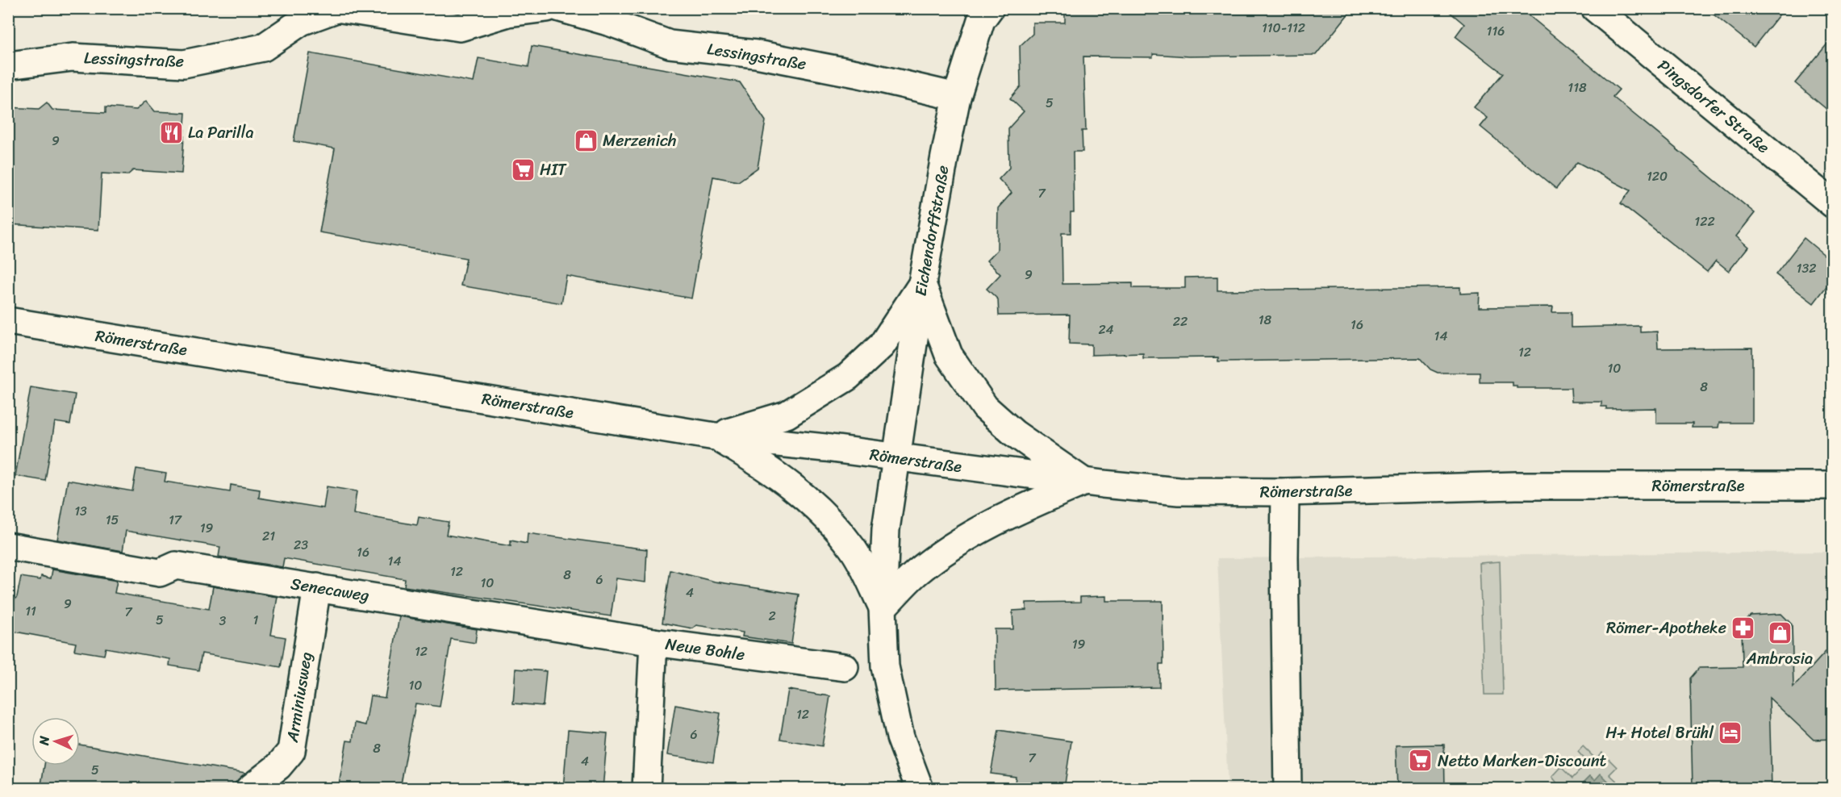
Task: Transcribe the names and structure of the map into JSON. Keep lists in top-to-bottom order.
{
  "streets": {
    "street": [
      "Lessingstraße",
      "Pingsdorfer Straße",
      "Eichendorffstraße",
      "Römerstraße",
      "Senecaweg",
      "Neue Bohle",
      "Arminiusweg"
    ]
  },
  "crossings": [
    ["Lessingstraße", "Eichendorffstraße"],
    ["Eichendorffstraße", "Römerstraße"],
    ["Senecaweg", "Neue Bohle"],
    ["Senecaweg", "Arminiusweg"]
  ],
  "places": {
    "restaurant": ["La Parilla"],
    "shop": ["Merzenich", "Ambrosia"],
    "supermarket": ["HIT", "Netto Marken-Discount"],
    "pharmacy": ["Römer-Apotheke"],
    "hotel": ["H+ Hotel Brühl"]
  },
  "house_numbers": [
    "110-112",
    "116",
    "118",
    "5",
    "9",
    "120",
    "7",
    "122",
    "132",
    "9",
    "18",
    "22",
    "16",
    "24",
    "14",
    "12",
    "10",
    "8",
    "13",
    "15",
    "17",
    "19",
    "21",
    "23",
    "16",
    "14",
    "12",
    "8",
    "6",
    "10",
    "4",
    "9",
    "11",
    "7",
    "2",
    "5",
    "1",
    "3",
    "19",
    "12",
    "10",
    "12",
    "6",
    "8",
    "7",
    "4",
    "5"
  ],
  "north": "left"
}
